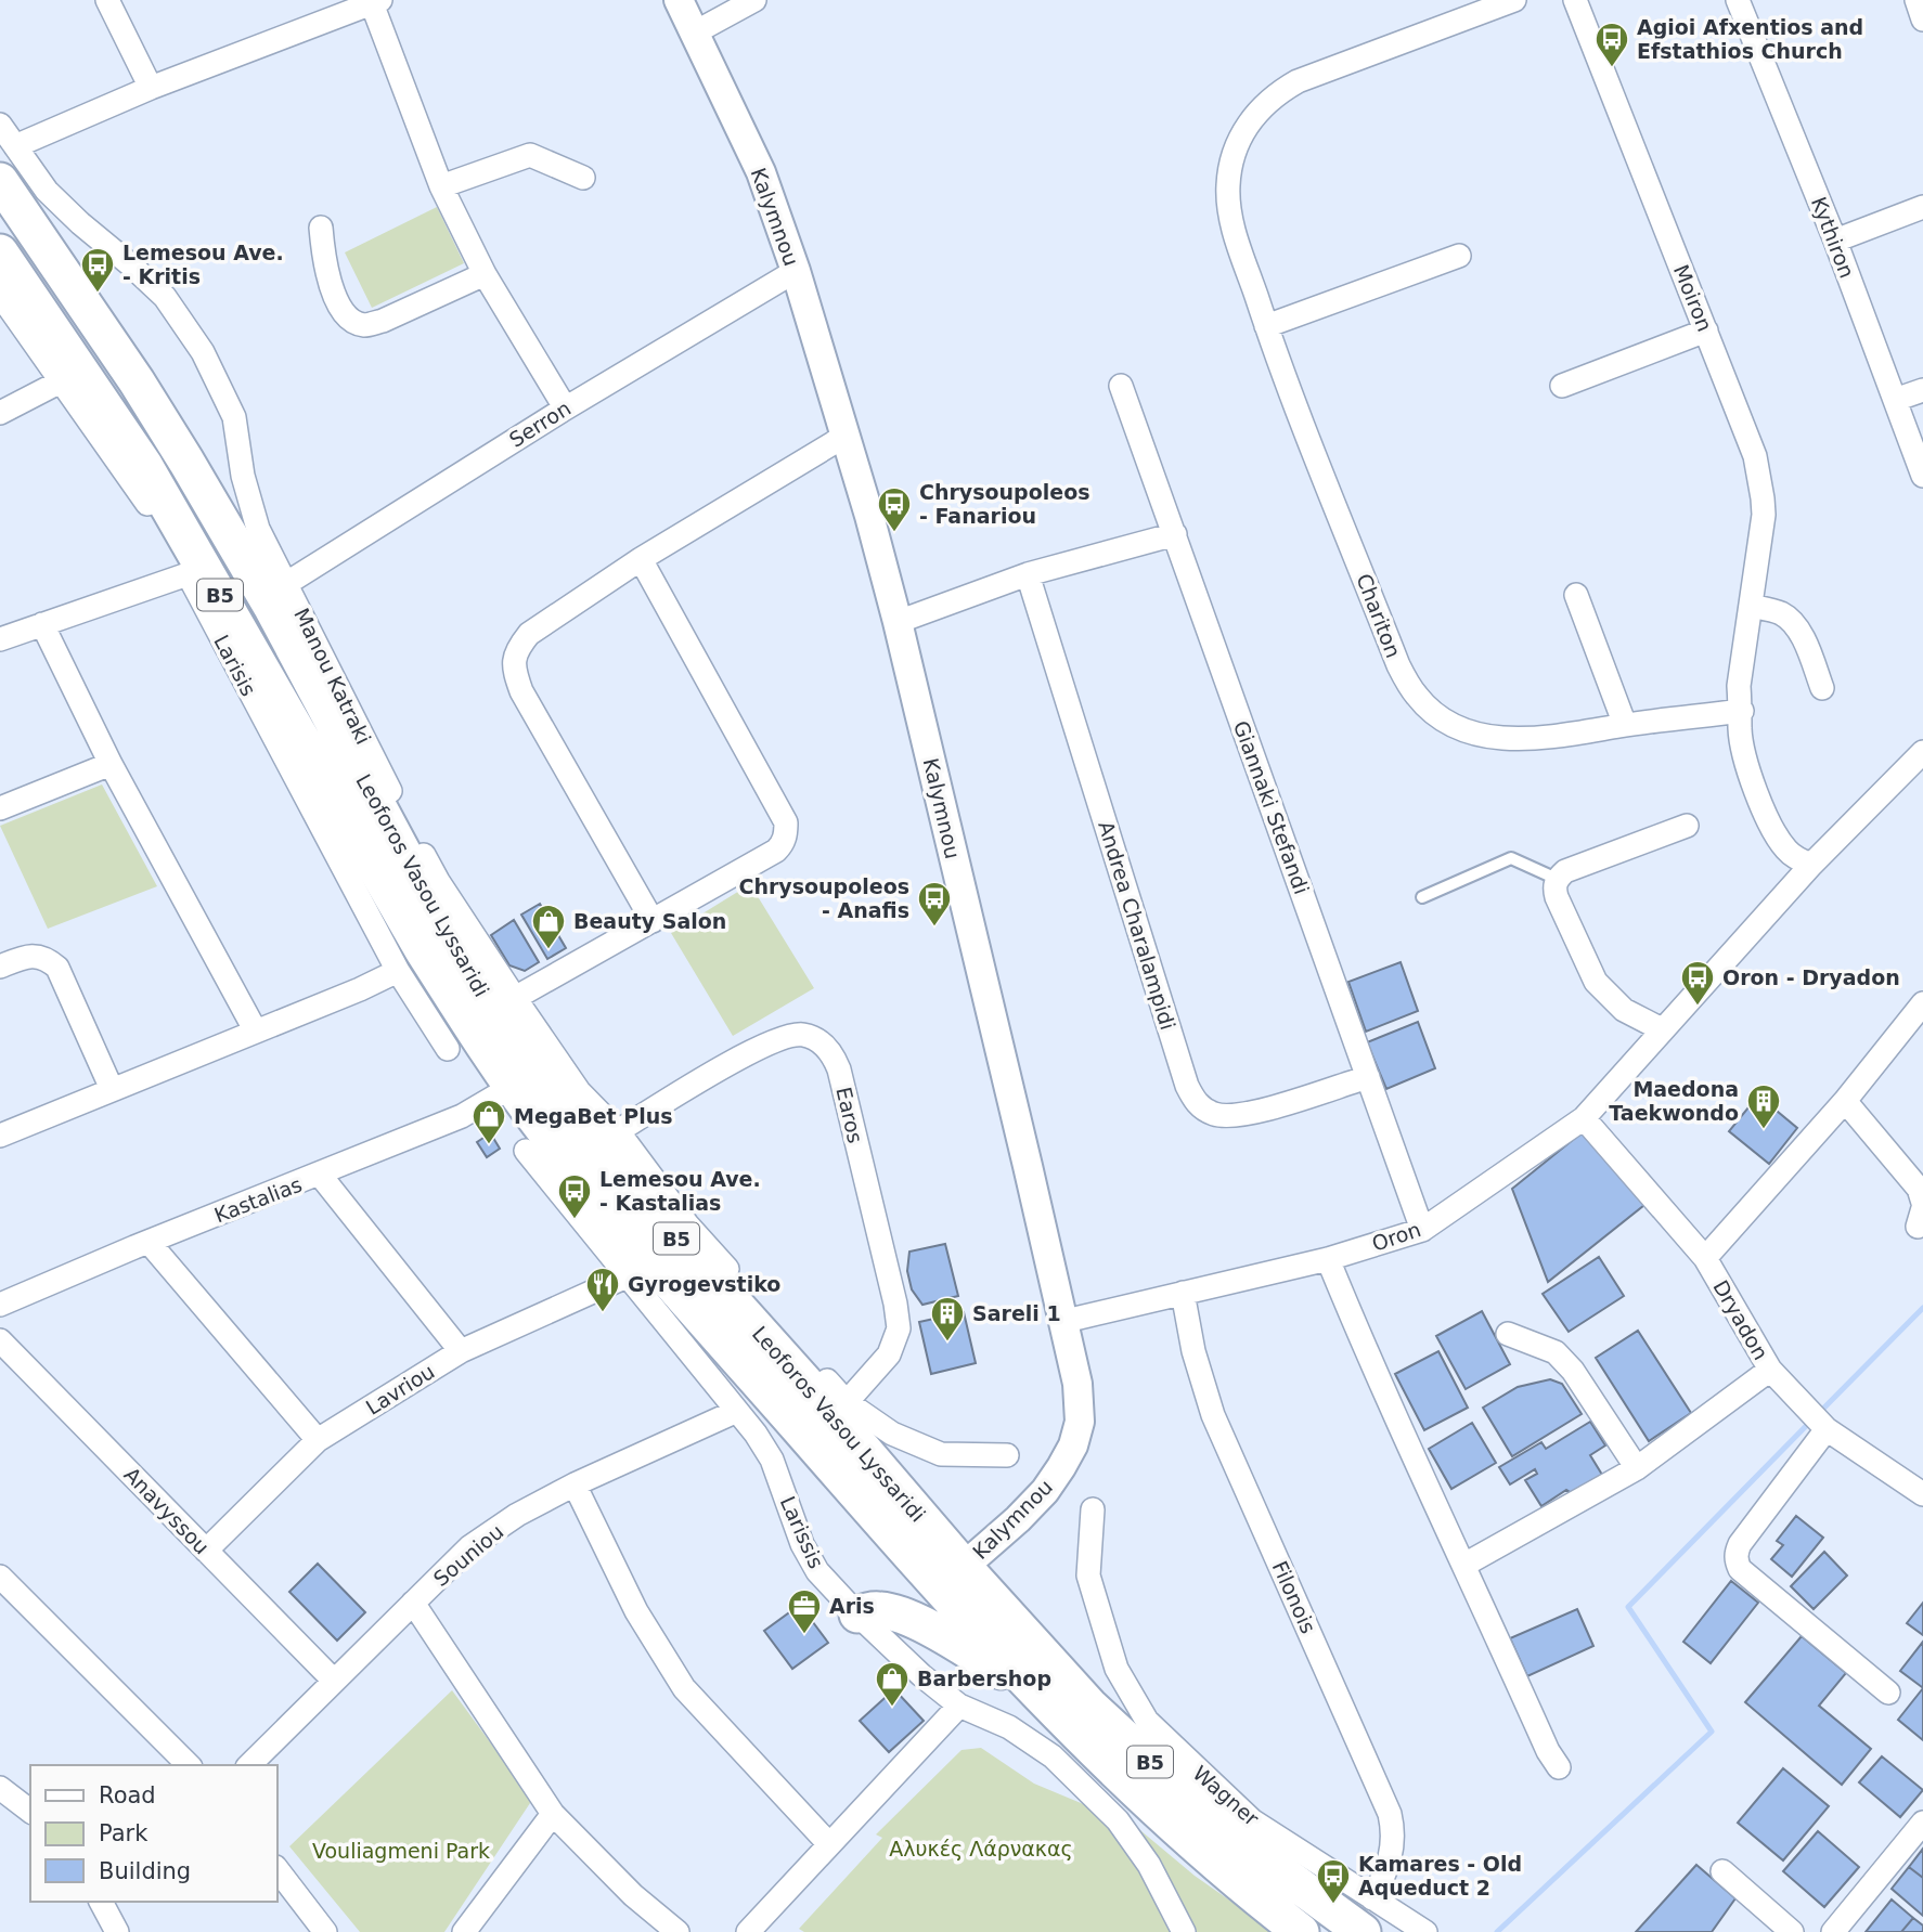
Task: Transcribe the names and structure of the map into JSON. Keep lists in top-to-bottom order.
{
  "streets": {
    "main road": ["B5", "Leoforos Vasou Lyssaridi"],
    "street": [
      "Kalymnou",
      "Kythiron",
      "Moiron",
      "Serron",
      "Chariton",
      "Larisis",
      "Manou Katraki",
      "Giannaki Stefandi",
      "Andrea Charalampidi",
      "Earos",
      "Kastalias",
      "Oron",
      "Dryadon",
      "Lavriou",
      "Anavyssou",
      "Larissis",
      "Souniou",
      "Filonois",
      "Wagner"
    ]
  },
  "crossings": [
    ["Kalymnou", "Serron"],
    ["Kalymnou", "Leoforos Vasou Lyssaridi"],
    ["Kalymnou", "Oron"],
    ["Moiron", "Chariton"],
    ["Moiron", "Oron"],
    ["Serron", "Manou Katraki"],
    ["Manou Katraki", "Earos"],
    ["Giannaki Stefandi", "Andrea Charalampidi"],
    ["Giannaki Stefandi", "Oron"],
    ["Leoforos Vasou Lyssaridi", "Kastalias"],
    ["Leoforos Vasou Lyssaridi", "Filonois"],
    ["Leoforos Vasou Lyssaridi", "Wagner"],
    ["Oron", "Dryadon"],
    ["Oron", "Filonois"],
    ["Lavriou", "Anavyssou"],
    ["Lavriou", "Larissis"],
    ["Anavyssou", "Souniou"],
    ["Larissis", "Souniou"],
    ["Filonois", "Wagner"]
  ],
  "parks": ["Αλυκές Λάρνακας", "Vouliagmeni Park"],
  "places": {
    "bus stop": [
      "Agioi Afxentios and Efstathios Church",
      "Lemesou Ave. - Kritis",
      "Chrysoupoleos - Fanariou",
      "Chrysoupoleos - Anafis",
      "Oron - Dryadon",
      "Lemesou Ave. - Kastalias",
      "Kamares - Old Aqueduct 2"
    ],
    "shop": ["Beauty Salon", "MegaBet Plus", "Barbershop"],
    "building": ["Maedona Taekwondo", "Sareli 1"],
    "restaurant": ["Gyrogevstiko"],
    "office": ["Aris"]
  },
  "legend": ["Road", "Park", "Building"]
}
